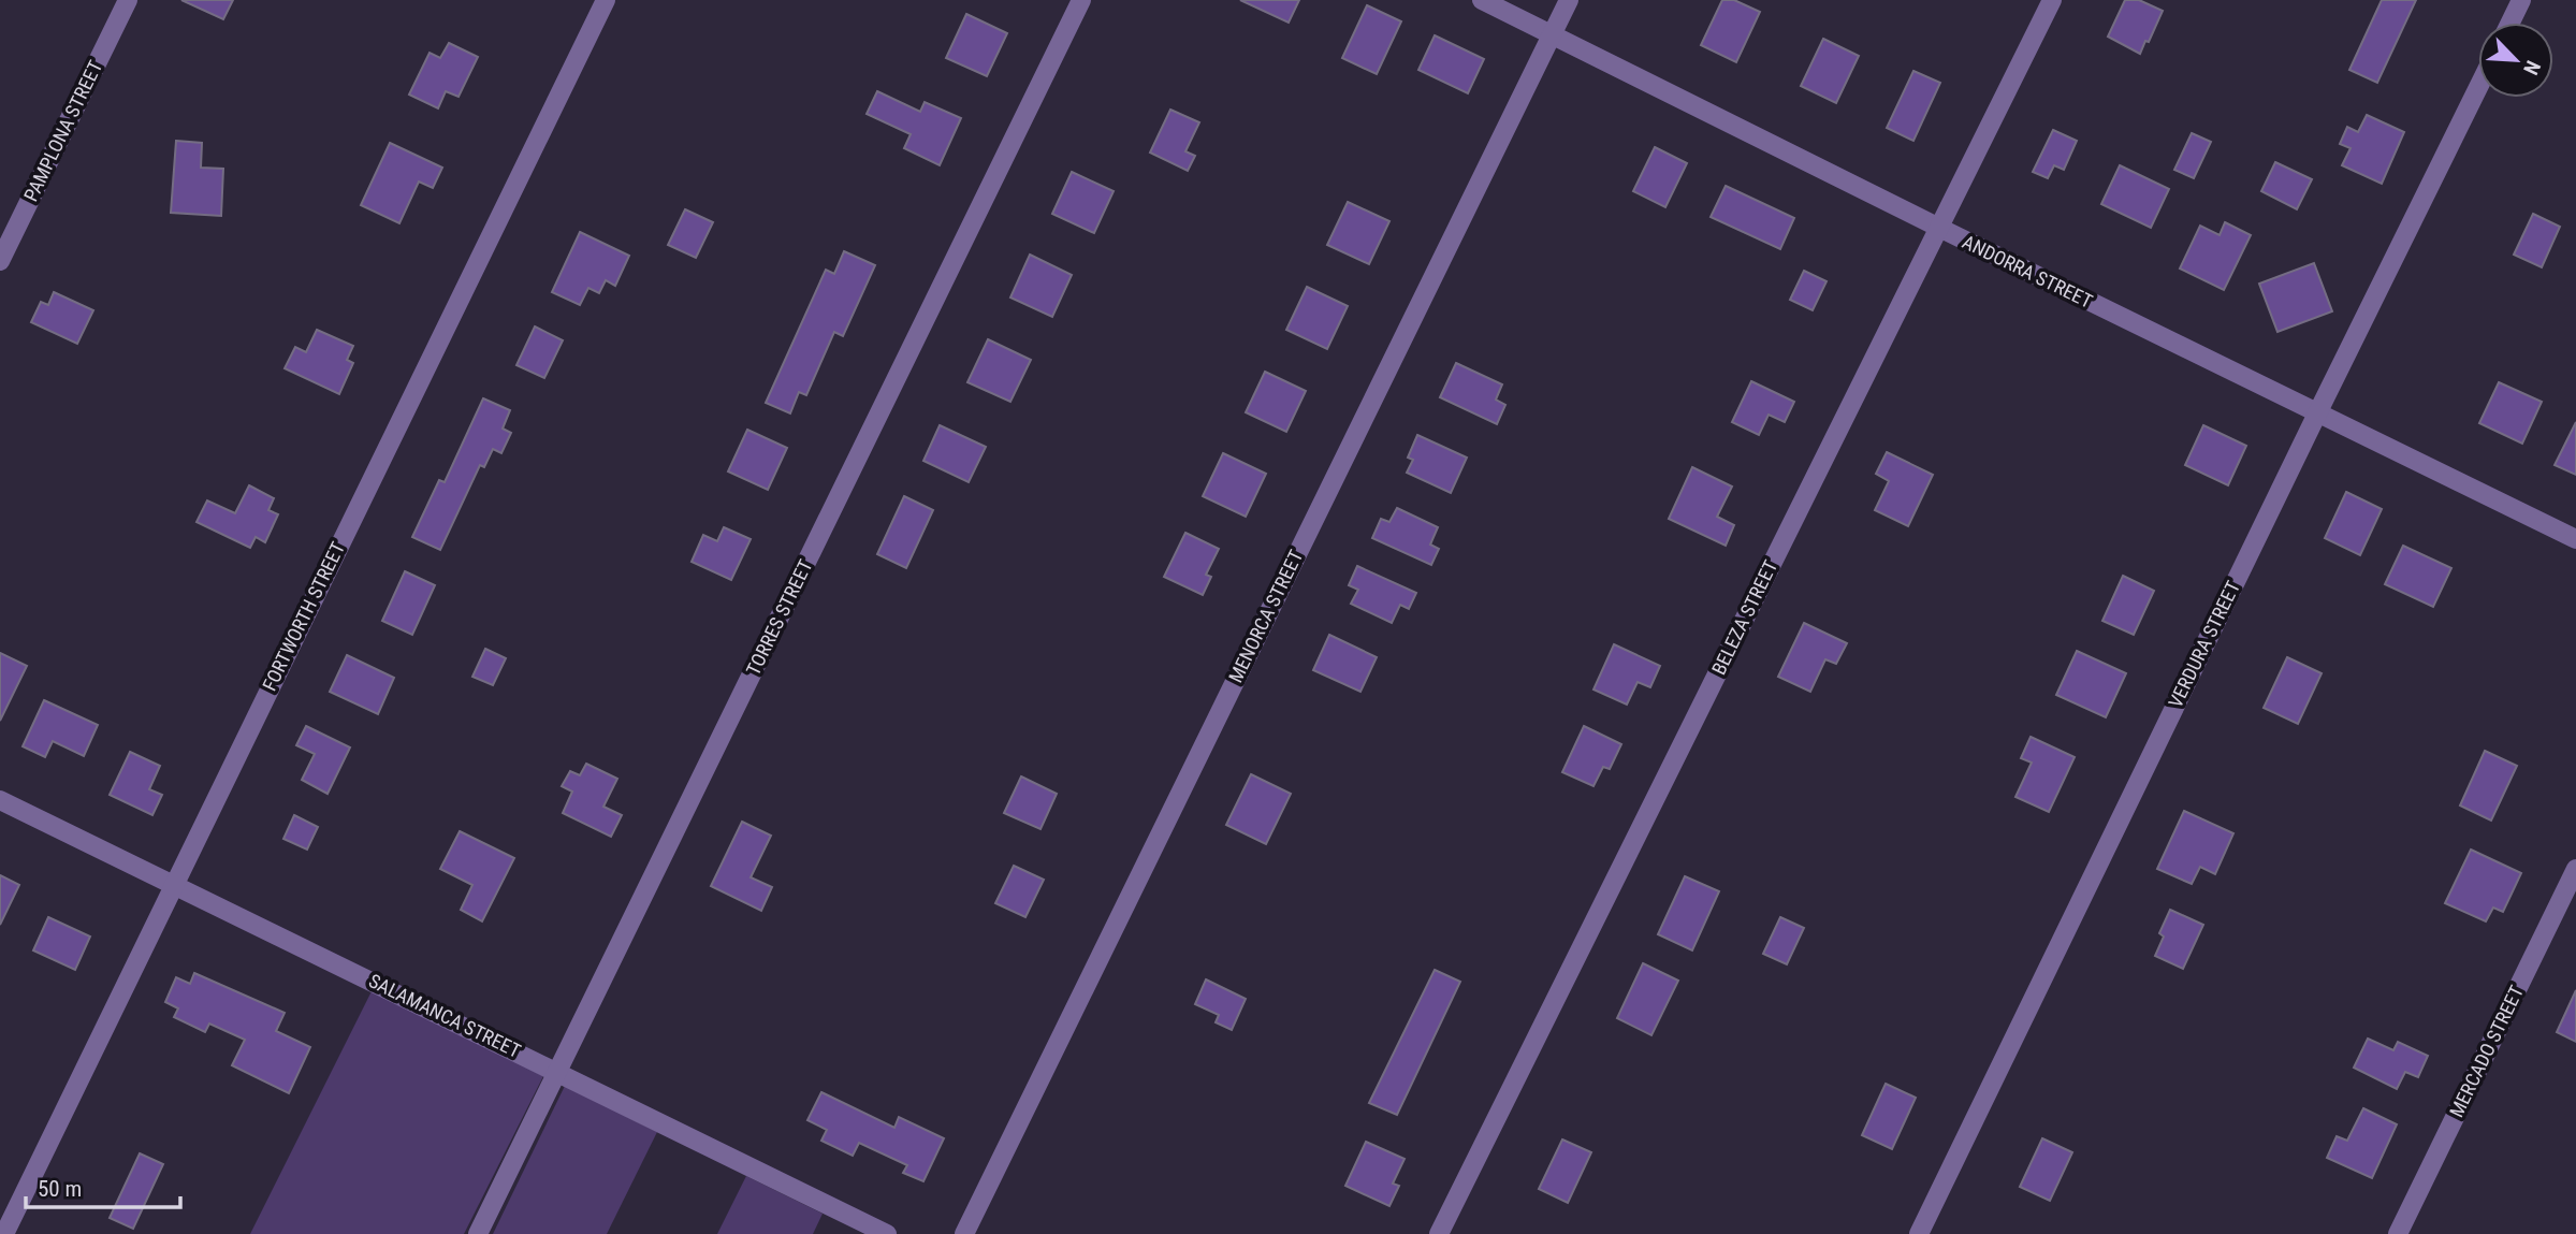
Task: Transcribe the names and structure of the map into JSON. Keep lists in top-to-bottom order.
{
  "streets": {
    "street": [
      "PAMPLONA STREET",
      "ANDORRA STREET",
      "FORTWORTH STREET",
      "MENORCA STREET",
      "TORRES STREET",
      "BELEZA STREET",
      "VERDURA STREET",
      "SALAMANCA STREET",
      "MERCADO STREET"
    ]
  },
  "crossings": [
    ["ANDORRA STREET", "MENORCA STREET"],
    ["ANDORRA STREET", "BELEZA STREET"],
    ["ANDORRA STREET", "VERDURA STREET"],
    ["FORTWORTH STREET", "SALAMANCA STREET"],
    ["TORRES STREET", "SALAMANCA STREET"]
  ],
  "scale_bar": "50 m",
  "north": "bottom right"
}
